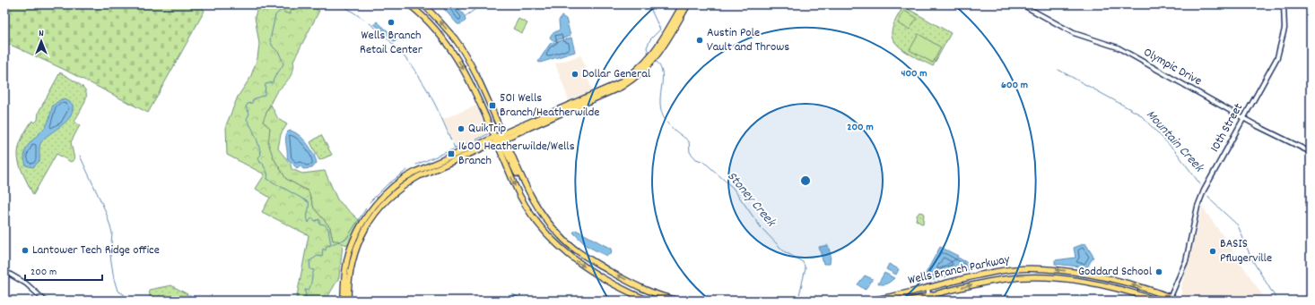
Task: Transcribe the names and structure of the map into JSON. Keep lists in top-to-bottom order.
{
  "streets": {
    "main road": ["Wells Branch Parkway"],
    "street": ["Olympic Drive", "10th Street"]
  },
  "crossings": [
    ["Olympic Drive", "10th Street"],
    ["10th Street", "Wells Branch Parkway"]
  ],
  "water": ["Mountain Creek", "Stoney Creek"],
  "places": {
    "other": [
      "Wells Branch Retail Center",
      "Austin Pole Vault and Throws",
      "Dollar General",
      "QuikTrip",
      "Lantower Tech Ridge office",
      "BASIS Pflugerville",
      "Goddard School"
    ],
    "transit": ["501 Wells Branch/Heatherwilde", "1600 Heatherwilde/Wells Branch"]
  },
  "scale_bar": "200 m",
  "north": "top",
  "rings": ["400 m", "600 m", "200 m"]
}
